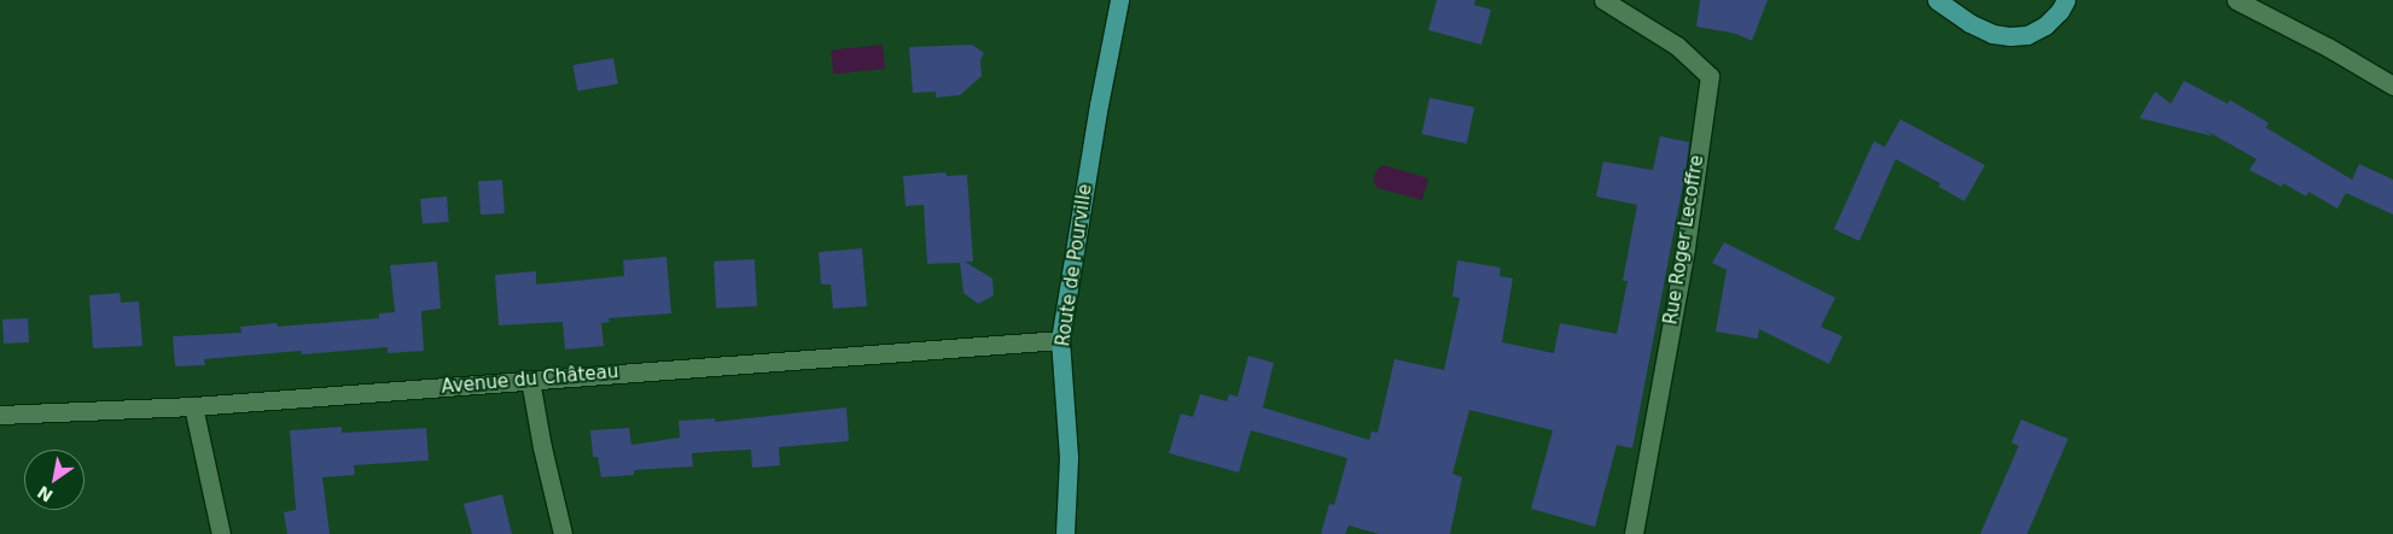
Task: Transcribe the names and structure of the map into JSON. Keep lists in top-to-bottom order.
{
  "streets": {
    "main road": ["Route de Pourville"],
    "street": ["Rue Roger Lecoffre", "Avenue du Château"]
  },
  "crossings": [
    ["Route de Pourville", "Avenue du Château"]
  ],
  "north": "bottom left"
}
